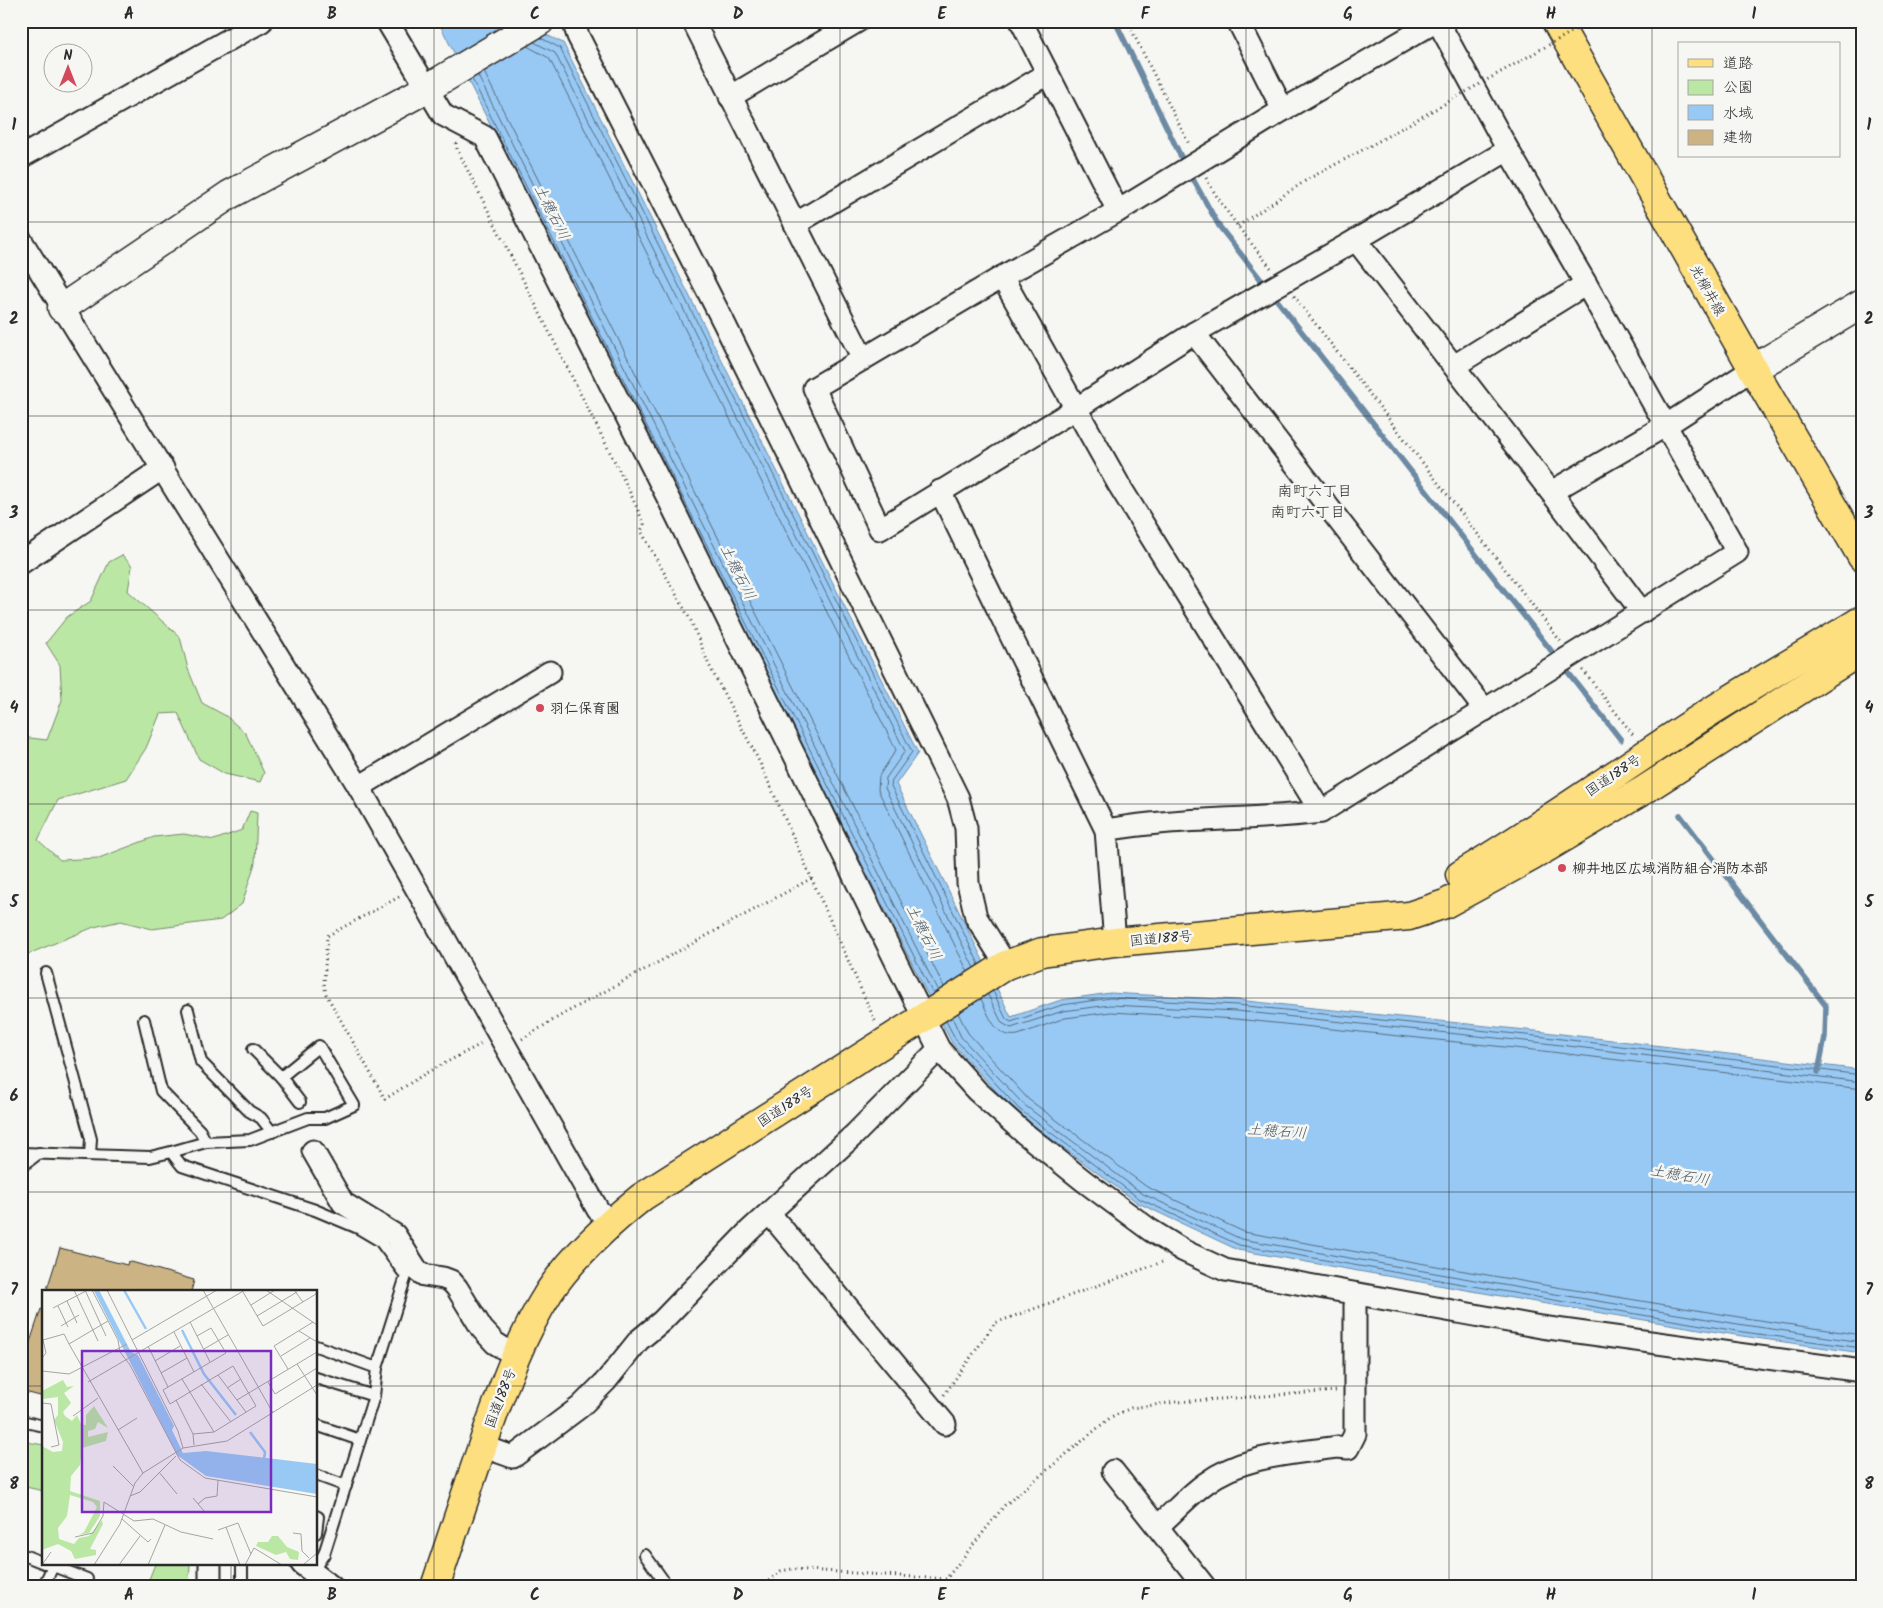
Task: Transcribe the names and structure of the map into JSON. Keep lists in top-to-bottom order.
{
  "streets": {
    "main road": ["光柳井線", "国道188号"]
  },
  "districts": ["南町六丁目", "南町六丁目"],
  "water": ["土穂石川"],
  "places": ["羽仁保育園", "柳井地区広域消防組合消防本部"],
  "legend": [
    "道路",
    "公園",
    "水域",
    "建物"
  ],
  "north": "top",
  "grid": {
    "columns": [
      "A",
      "B",
      "C",
      "D",
      "E",
      "F",
      "G",
      "H",
      "I"
    ],
    "rows": [
      "1",
      "2",
      "3",
      "4",
      "5",
      "6",
      "7",
      "8"
    ]
  }
}
